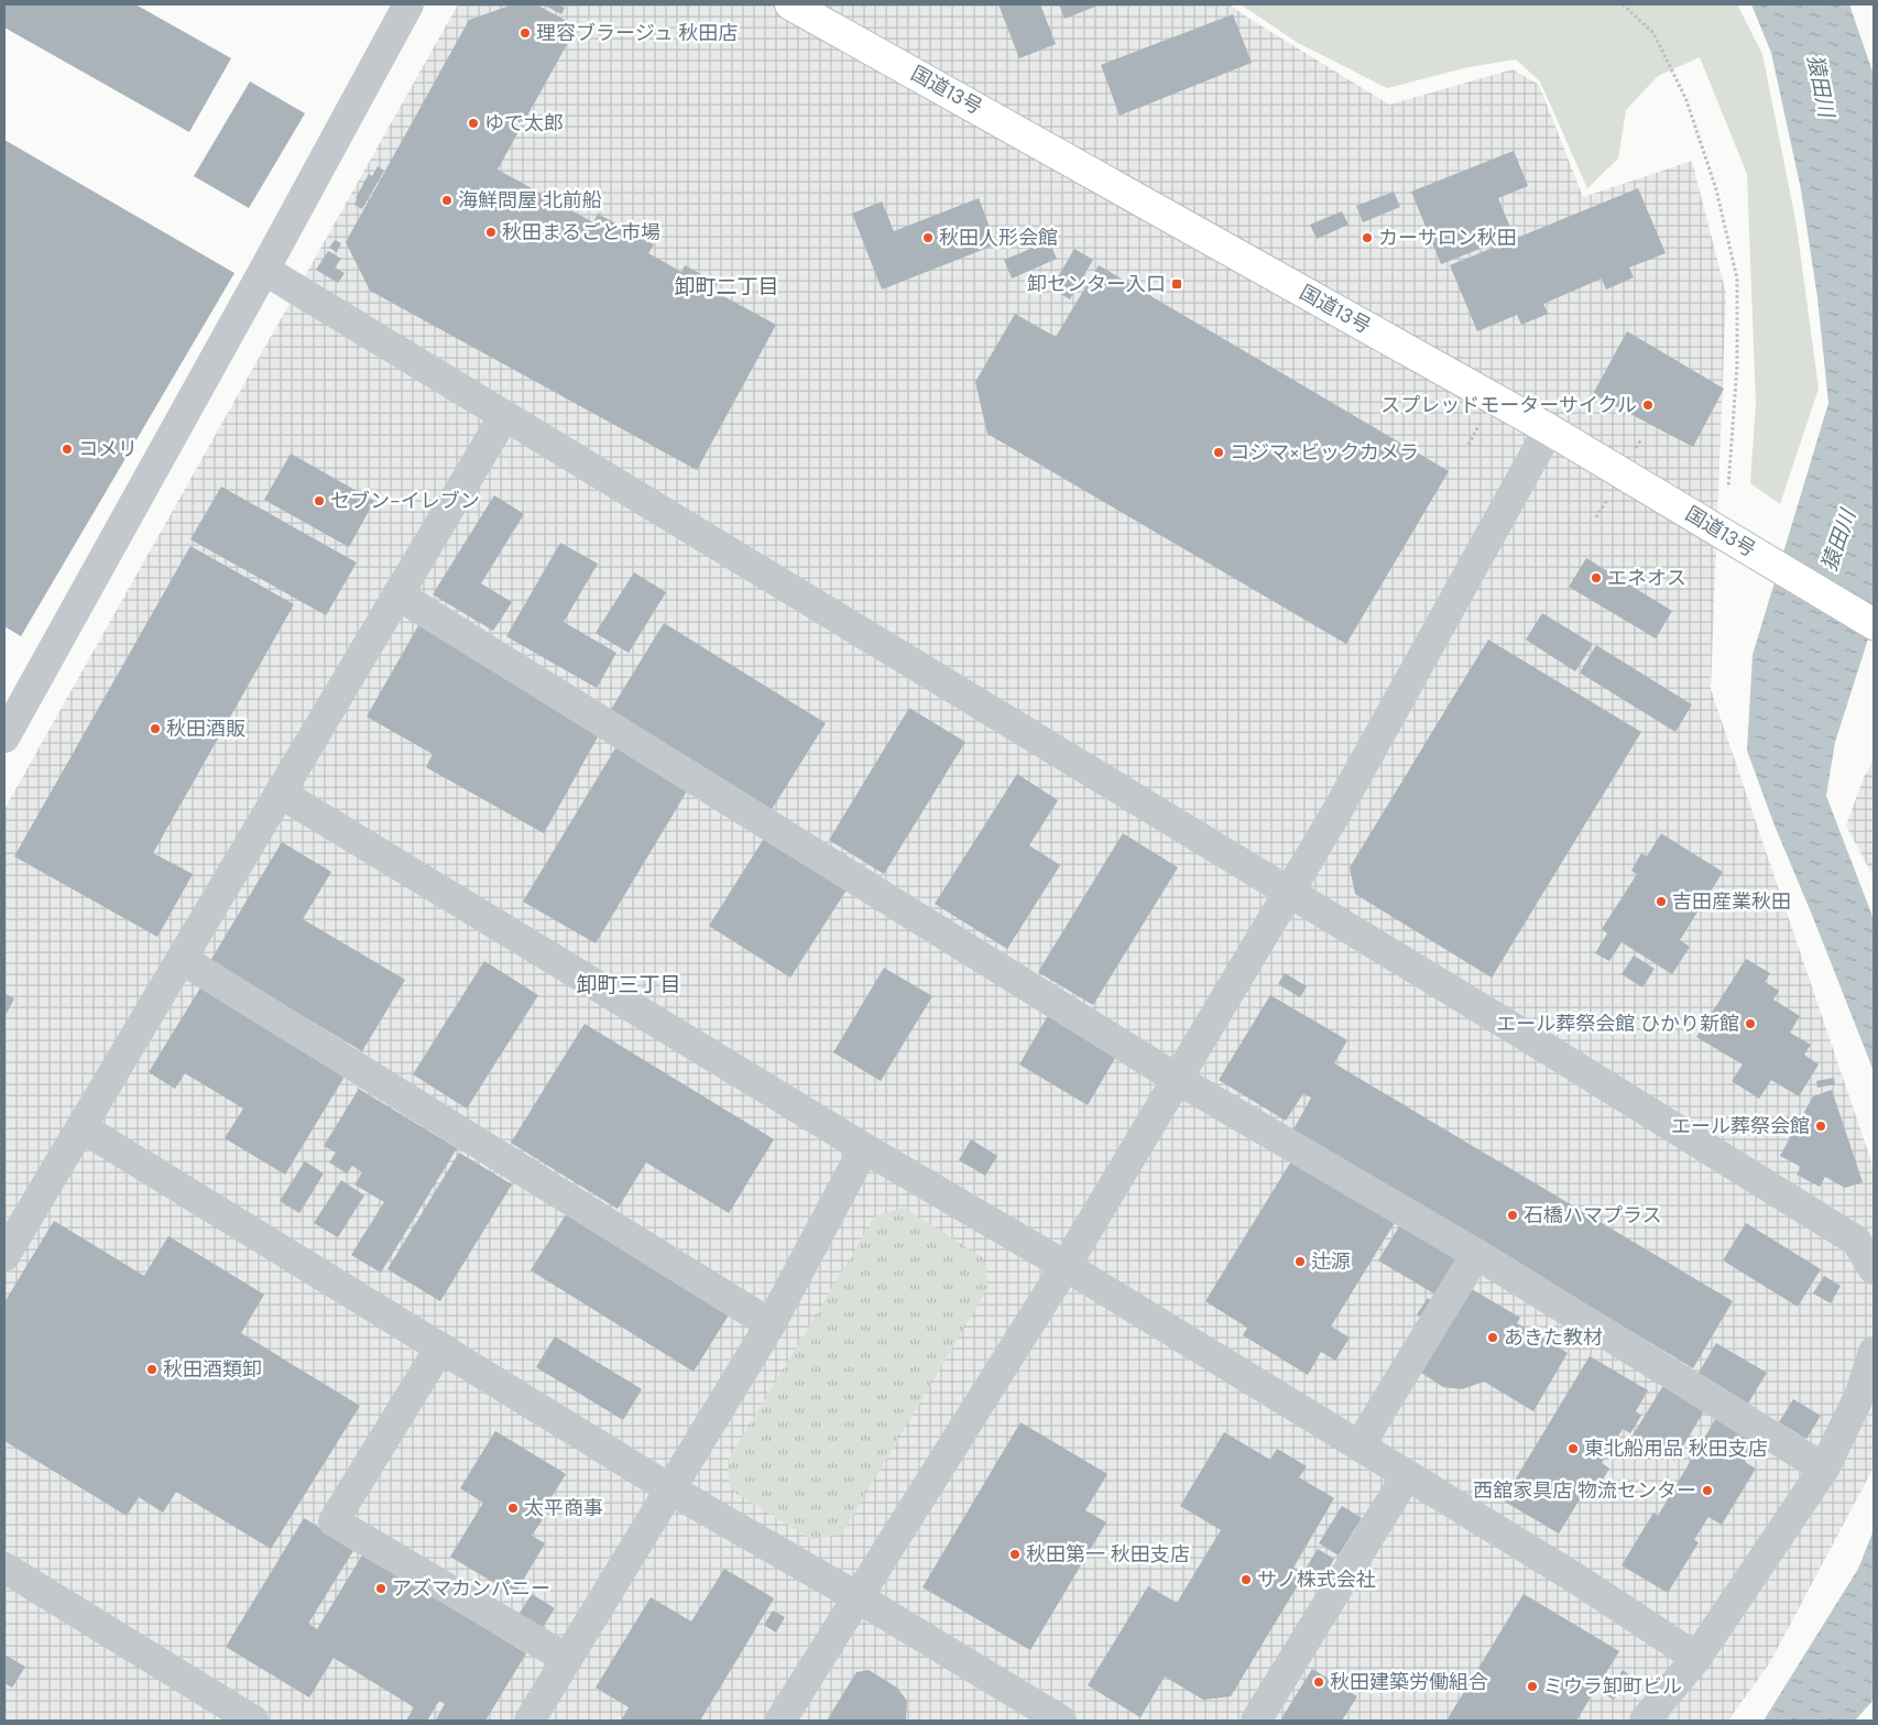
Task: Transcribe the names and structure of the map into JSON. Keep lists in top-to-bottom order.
{
  "streets": {
    "highway": ["国道13号"]
  },
  "districts": ["卸町二丁目", "卸町三丁目"],
  "water": ["猿田川"],
  "places": {
    "other": [
      "理容ブラージュ 秋田店",
      "ゆで太郎",
      "海鮮問屋 北前船",
      "秋田まるごと市場",
      "秋田人形会館",
      "カーサロン秋田",
      "スプレッドモーターサイクル",
      "コメリ",
      "コジマ×ビックカメラ",
      "セブン-イレブン",
      "エネオス",
      "秋田酒販",
      "吉田産業秋田",
      "エール葬祭会館 ひかり新館",
      "エール葬祭会館",
      "石橋ハマプラス",
      "辻源",
      "あきた教材",
      "秋田酒類卸",
      "東北船用品 秋田支店",
      "西舘家具店 物流センター",
      "太平商事",
      "秋田第一 秋田支店",
      "サノ株式会社",
      "アズマカンパニー",
      "秋田建築労働組合",
      "ミウラ卸町ビル"
    ],
    "transit": ["卸センター入口"]
  }
}
